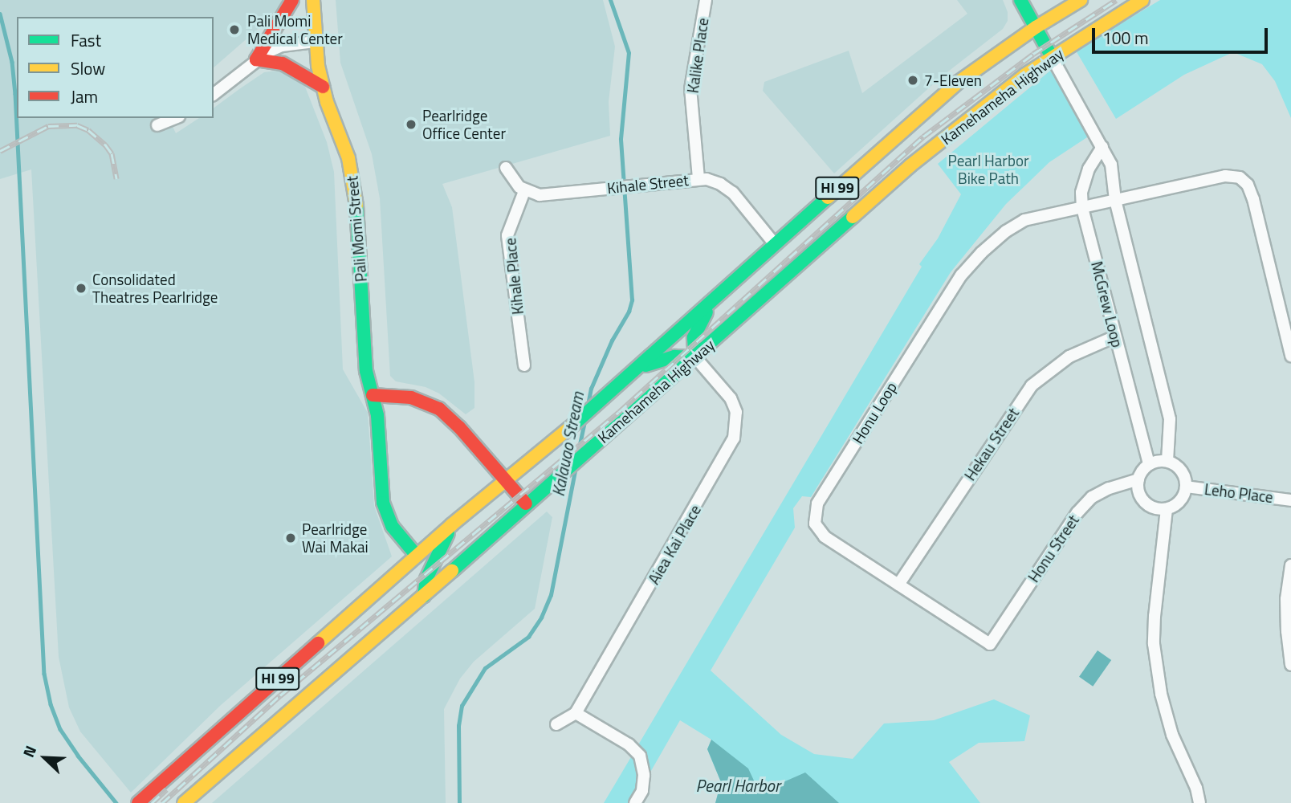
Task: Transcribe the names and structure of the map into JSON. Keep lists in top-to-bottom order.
{
  "streets": {
    "main road": ["Kamehameha Highway", "HI 99", "Pali Momi Street"],
    "street": [
      "Kalike Place",
      "Kihale Street",
      "Kihale Place",
      "McGrew Loop",
      "Honu Loop",
      "Hekau Street",
      "Leho Place",
      "Aiea Kai Place",
      "Honu Street"
    ]
  },
  "crossings": [
    ["Kalike Place", "Kihale Street"],
    ["Kamehameha Highway", "Kihale Street"],
    ["Kamehameha Highway", "Pali Momi Street"],
    ["Kamehameha Highway", "McGrew Loop"],
    ["Kamehameha Highway", "Aiea Kai Place"],
    ["Kihale Street", "Kihale Place"],
    ["McGrew Loop", "Honu Loop"],
    ["McGrew Loop", "Hekau Street"],
    ["McGrew Loop", "Leho Place"],
    ["McGrew Loop", "Honu Street"],
    ["Honu Loop", "Hekau Street"],
    ["Honu Loop", "Honu Street"],
    ["Leho Place", "Honu Street"]
  ],
  "water": ["Kalauao Stream", "Pearl Harbor"],
  "parks": ["Pearl Harbor Bike Path"],
  "places": [
    "Pali Momi Medical Center",
    "7-Eleven",
    "Pearlridge Office Center",
    "Consolidated Theatres Pearlridge",
    "Pearlridge Wai Makai"
  ],
  "legend": ["Fast", "Slow", "Jam"],
  "scale_bar": "100 m",
  "north": "top left"
}
